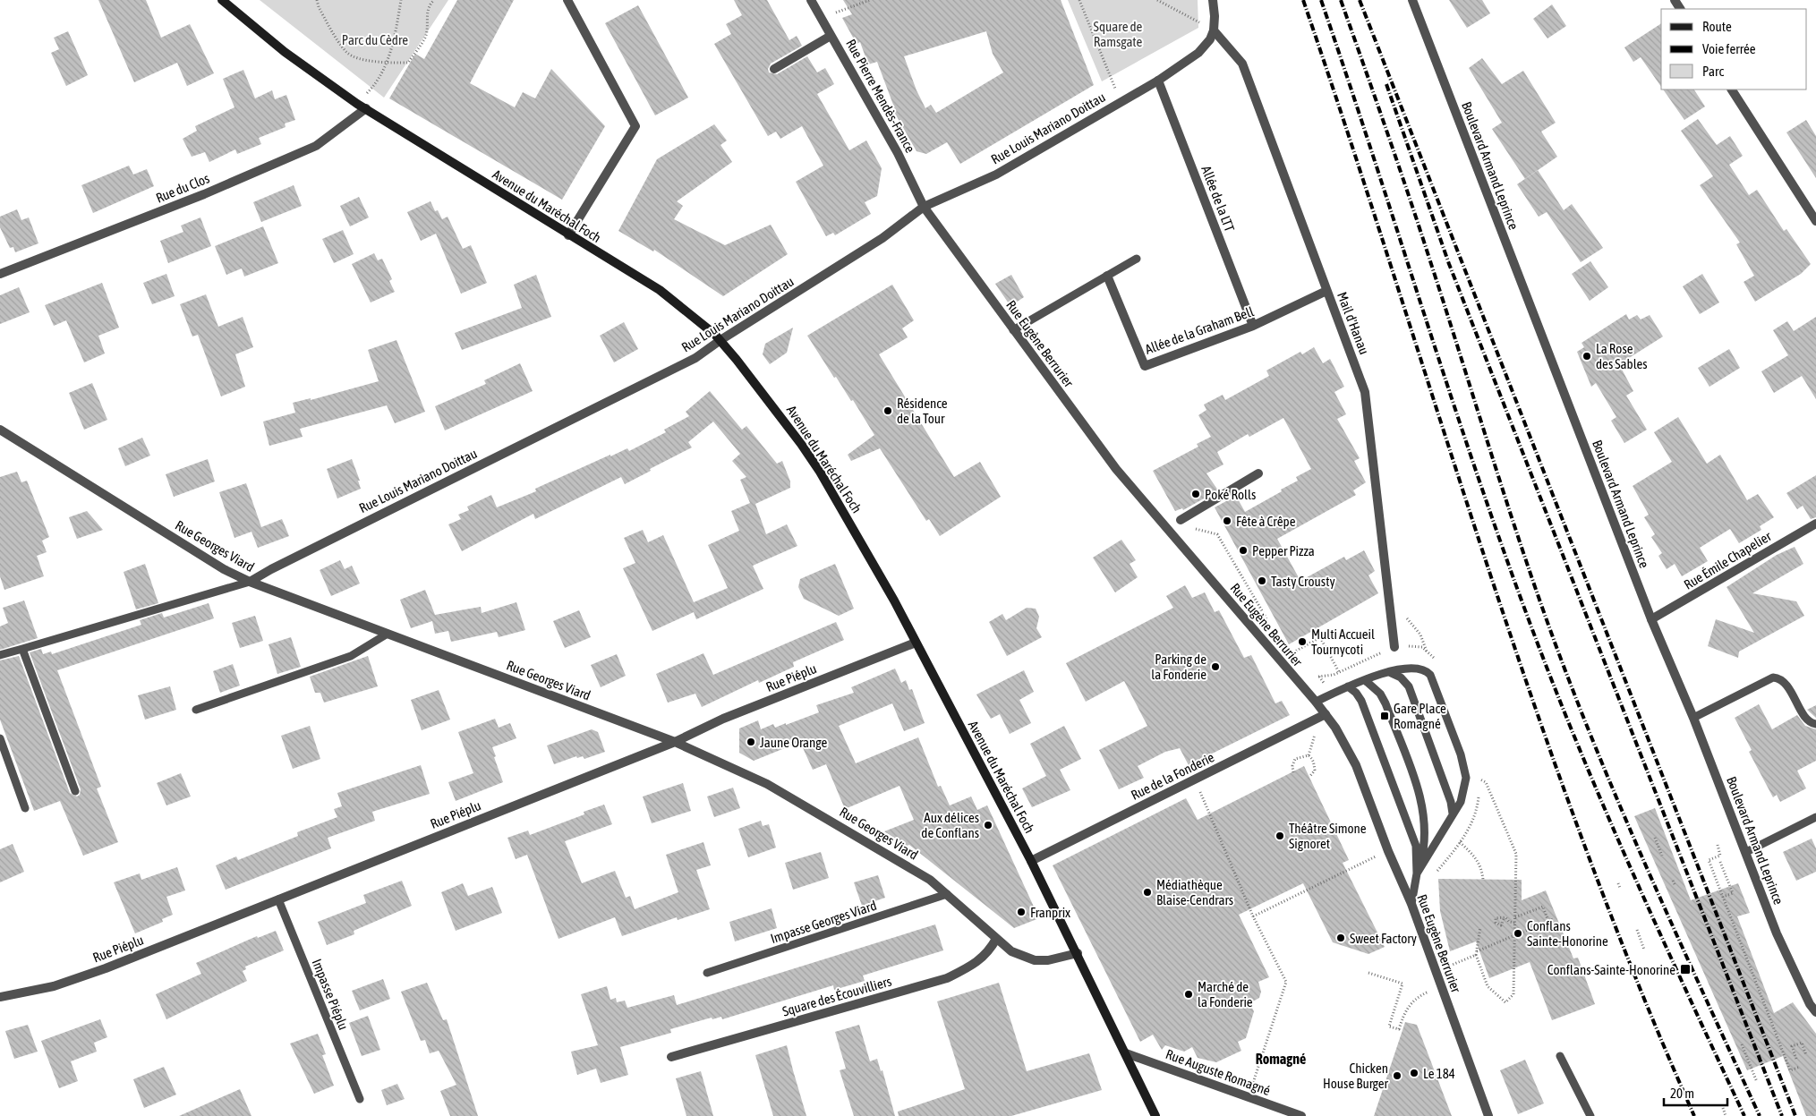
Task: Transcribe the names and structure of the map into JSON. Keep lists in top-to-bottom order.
{
  "streets": {
    "main road": ["Avenue du Maréchal Foch"],
    "street": [
      "Rue Pierre Mendès-France",
      "Rue Louis Mariano Doittau",
      "Boulevard Armand Leprince",
      "Rue du Clos",
      "Allée de la LTT",
      "Mail d'Hanau",
      "Allée de la Graham Bell",
      "Rue Eugène Berrurier",
      "Rue Georges Viard",
      "Rue Émile Chapelier",
      "Rue Piéplu",
      "Rue de la Fonderie",
      "Square des Écouvilliers",
      "Rue Auguste Romagné"
    ],
    "lane": ["Impasse Georges Viard", "Impasse Piéplu"]
  },
  "crossings": [
    ["Rue Pierre Mendès-France", "Rue Louis Mariano Doittau"],
    ["Rue Pierre Mendès-France", "Rue Eugène Berrurier"],
    ["Rue Louis Mariano Doittau", "Allée de la LTT"],
    ["Rue Louis Mariano Doittau", "Avenue du Maréchal Foch"],
    ["Rue Louis Mariano Doittau", "Mail d'Hanau"],
    ["Rue Louis Mariano Doittau", "Rue Eugène Berrurier"],
    ["Rue Louis Mariano Doittau", "Rue Georges Viard"],
    ["Boulevard Armand Leprince", "Rue Émile Chapelier"],
    ["Rue du Clos", "Avenue du Maréchal Foch"],
    ["Allée de la LTT", "Allée de la Graham Bell"],
    ["Avenue du Maréchal Foch", "Rue Georges Viard"],
    ["Avenue du Maréchal Foch", "Rue Piéplu"],
    ["Avenue du Maréchal Foch", "Rue de la Fonderie"],
    ["Avenue du Maréchal Foch", "Rue Auguste Romagné"],
    ["Mail d'Hanau", "Allée de la Graham Bell"],
    ["Rue Eugène Berrurier", "Rue de la Fonderie"],
    ["Rue Georges Viard", "Rue Piéplu"],
    ["Rue Georges Viard", "Impasse Georges Viard"],
    ["Rue Georges Viard", "Square des Écouvilliers"],
    ["Rue Piéplu", "Impasse Piéplu"]
  ],
  "districts": ["Romagné"],
  "parks": ["Square de Ramsgate", "Parc du Cèdre"],
  "places": {
    "other": [
      "La Rose des Sables",
      "Résidence de la Tour",
      "Poké Rolls",
      "Fête à Crêpe",
      "Pepper Pizza",
      "Tasty Crousty",
      "Multi Accueil Tournycoti",
      "Parking de la Fonderie",
      "Jaune Orange",
      "Aux délices de Conflans",
      "Théâtre Simone Signoret",
      "Médiathèque Blaise-Cendrars",
      "Franprix",
      "Conflans Sainte-Honorine",
      "Sweet Factory",
      "Marché de la Fonderie",
      "Le 184",
      "Chicken House Burger"
    ],
    "transit": ["Gare Place Romagné", "Conflans-Sainte-Honorine"]
  },
  "legend": ["Route", "Voie ferrée", "Parc"],
  "scale_bar": "20 m"
}
